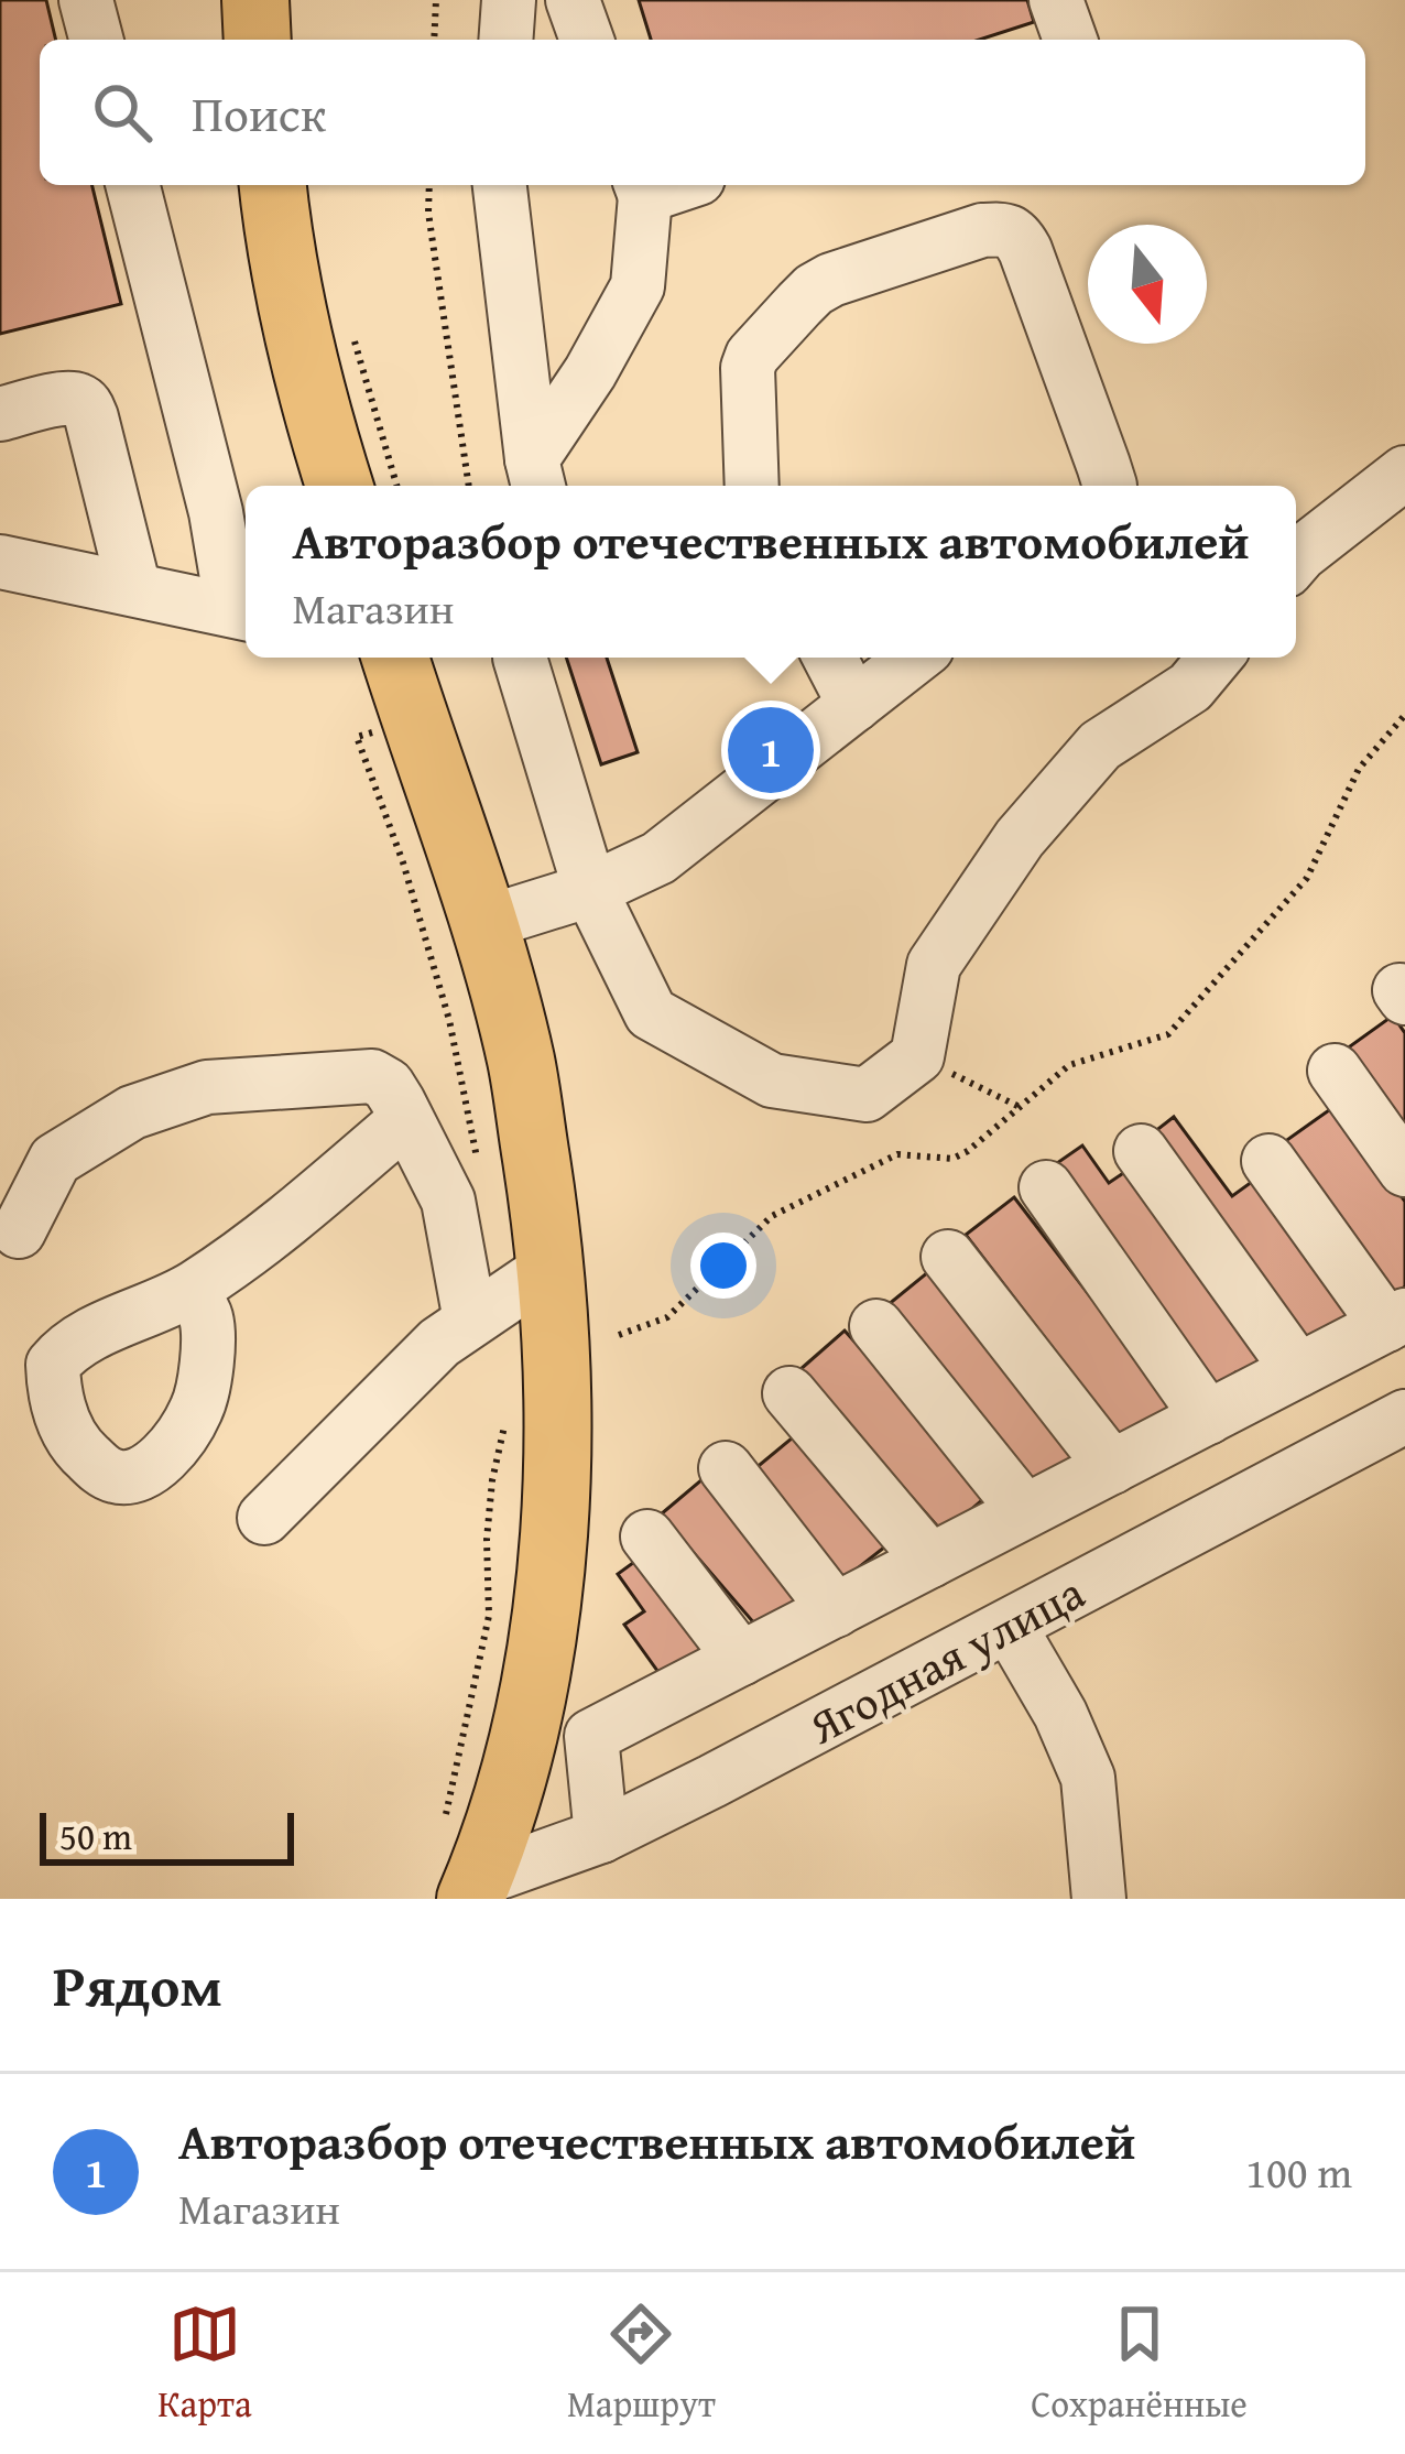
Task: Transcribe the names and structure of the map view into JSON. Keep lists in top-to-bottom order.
{
  "streets": {
    "street": ["Ягодная улица"]
  },
  "scale_bar": "50 m",
  "north": "bottom",
  "page": {
    "search": "Поиск",
    "popup": ["Авторазбор отечественных автомобилей", "Магазин"],
    "pins": "1",
    "scale": "50 m",
    "heading": "Рядом",
    "list": [
      {
        "mark": "1",
        "name": "Авторазбор отечественных автомобилей",
        "note": "Магазин",
        "value": "100 m"
      }
    ],
    "nav": ["Карта", "Маршрут", "Сохранённые"]
  }
}
